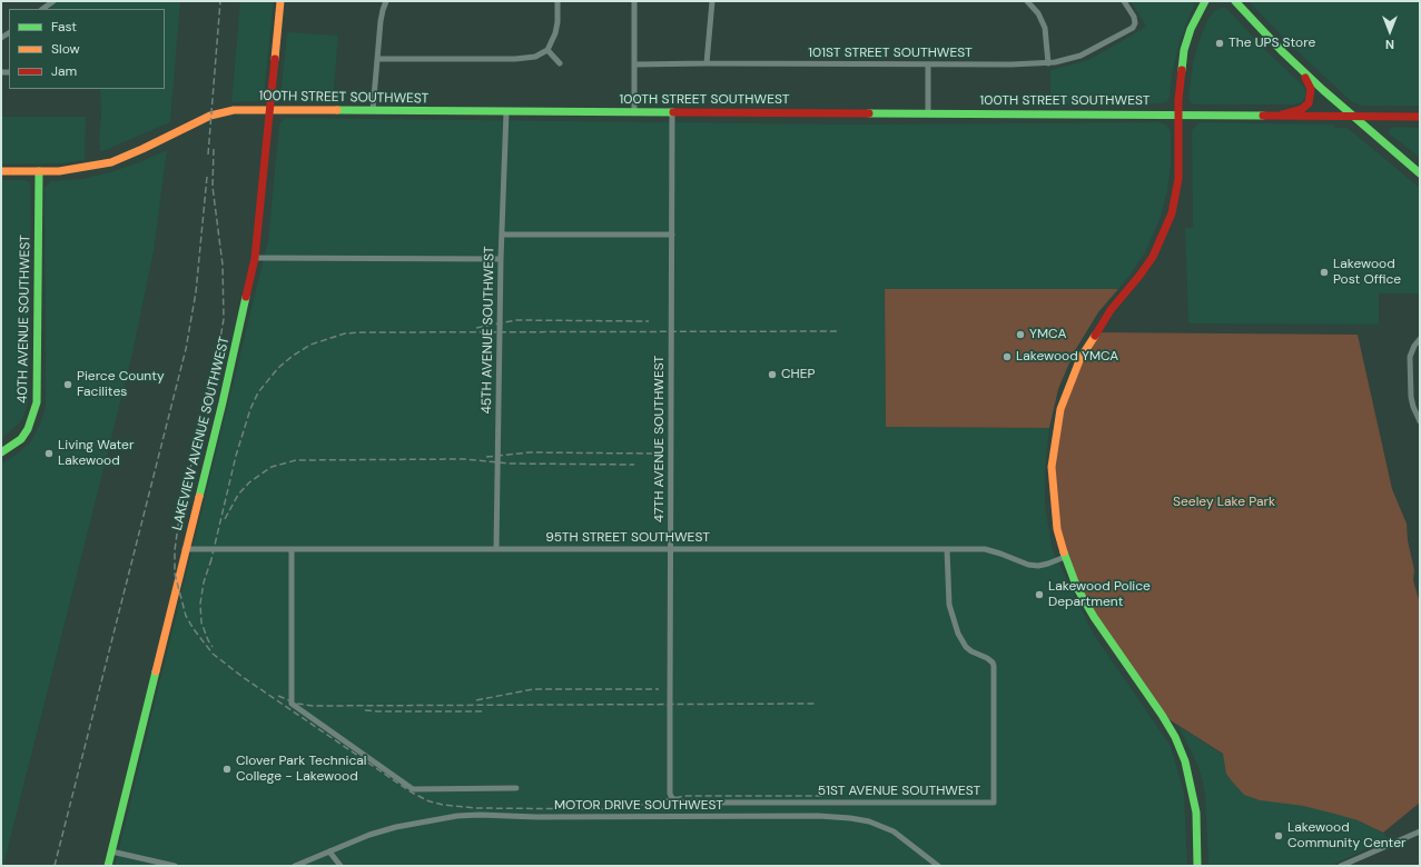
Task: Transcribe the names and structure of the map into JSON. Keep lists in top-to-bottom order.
{
  "streets": {
    "main road": ["100TH STREET SOUTHWEST", "40TH AVENUE SOUTHWEST", "LAKEVIEW AVENUE SOUTHWEST"],
    "street": [
      "101ST STREET SOUTHWEST",
      "45TH AVENUE SOUTHWEST",
      "47TH AVENUE SOUTHWEST",
      "95TH STREET SOUTHWEST",
      "51ST AVENUE SOUTHWEST",
      "MOTOR DRIVE SOUTHWEST"
    ]
  },
  "crossings": [
    ["100TH STREET SOUTHWEST", "40TH AVENUE SOUTHWEST"],
    ["100TH STREET SOUTHWEST", "45TH AVENUE SOUTHWEST"],
    ["100TH STREET SOUTHWEST", "LAKEVIEW AVENUE SOUTHWEST"],
    ["100TH STREET SOUTHWEST", "47TH AVENUE SOUTHWEST"],
    ["45TH AVENUE SOUTHWEST", "95TH STREET SOUTHWEST"],
    ["LAKEVIEW AVENUE SOUTHWEST", "95TH STREET SOUTHWEST"],
    ["47TH AVENUE SOUTHWEST", "95TH STREET SOUTHWEST"],
    ["47TH AVENUE SOUTHWEST", "51ST AVENUE SOUTHWEST"],
    ["95TH STREET SOUTHWEST", "51ST AVENUE SOUTHWEST"]
  ],
  "parks": ["Seeley Lake Park"],
  "places": [
    "The UPS Store",
    "Lakewood Post Office",
    "YMCA",
    "Lakewood YMCA",
    "CHEP",
    "Pierce County Facilites",
    "Living Water Lakewood",
    "Lakewood Police Department",
    "Clover Park Technical College - Lakewood",
    "Lakewood Community Center"
  ],
  "legend": ["Fast", "Slow", "Jam"],
  "north": "bottom"
}
